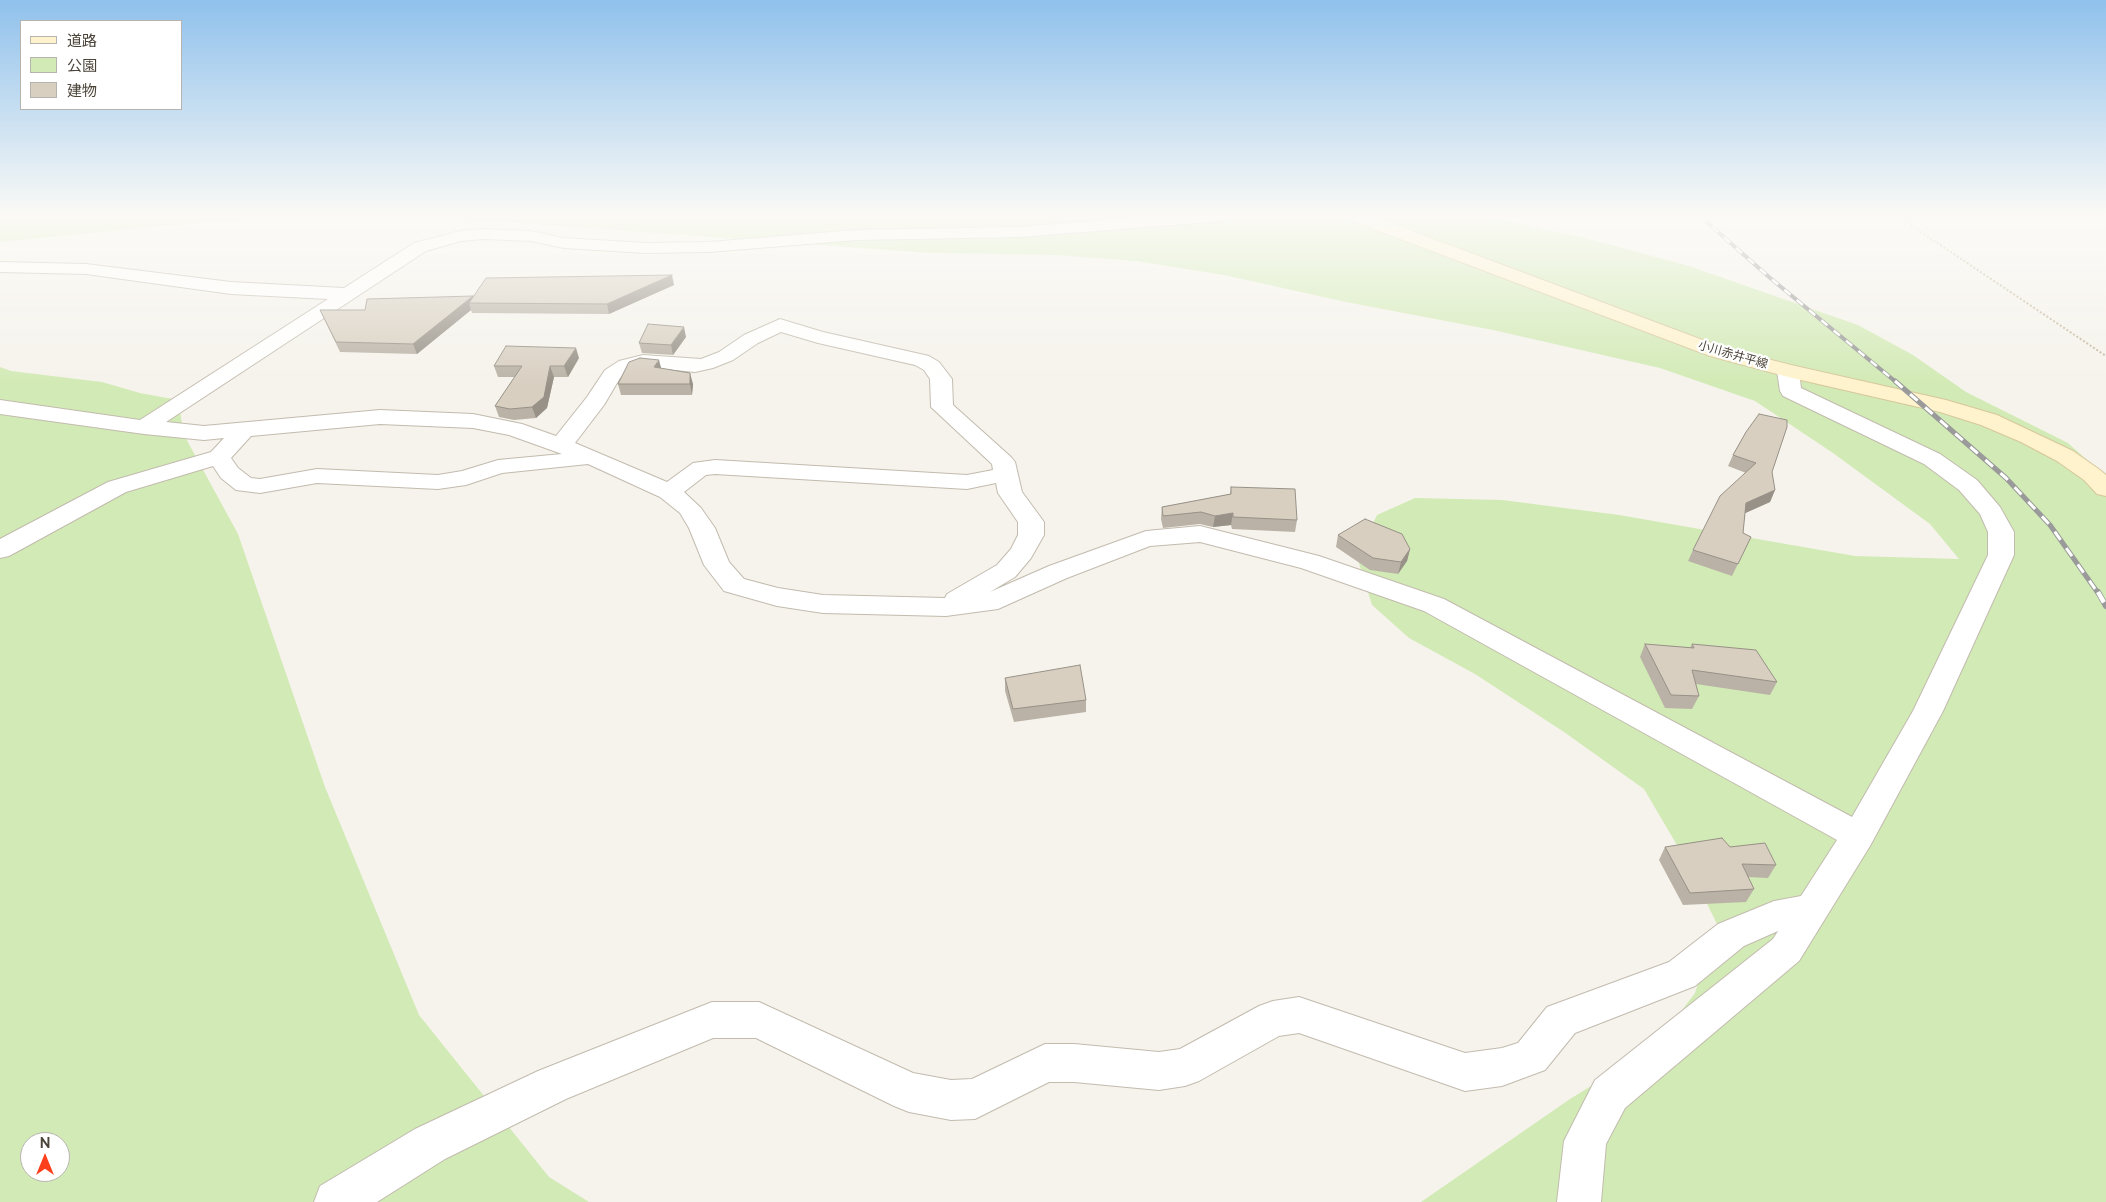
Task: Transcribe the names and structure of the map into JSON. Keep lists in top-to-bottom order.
{
  "streets": {
    "main road": ["小川赤井平線"]
  },
  "legend": ["道路", "公園", "建物"],
  "north": "top"
}
